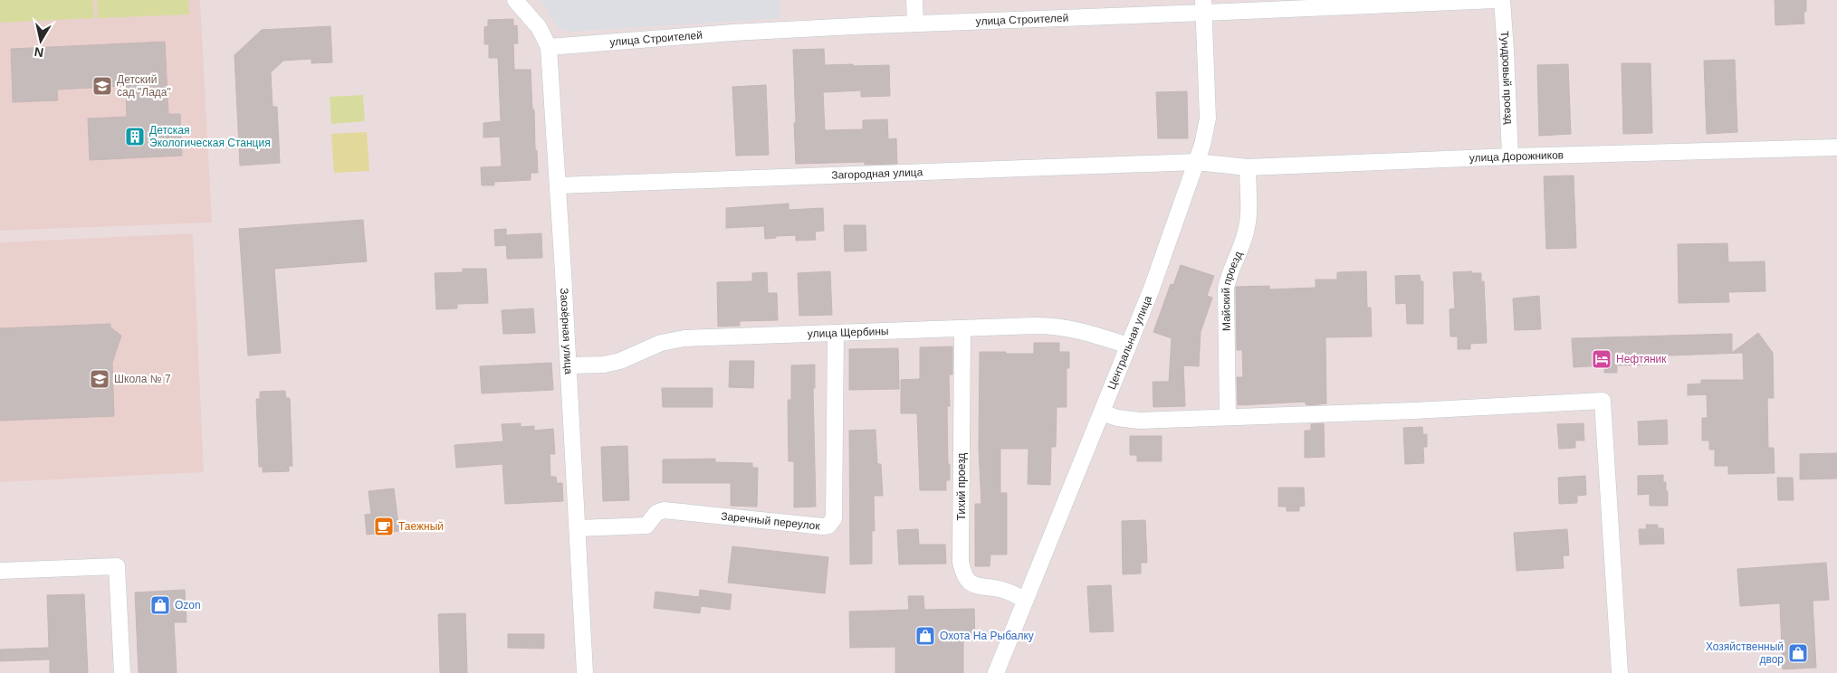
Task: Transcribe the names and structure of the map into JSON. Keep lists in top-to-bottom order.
{
  "streets": {
    "street": [
      "улица Строителей",
      "Тундровый проезд",
      "улица Дорожников",
      "Загородная улица",
      "Майский проезд",
      "Заозёрная улица",
      "улица Щербины",
      "Центральная улица",
      "Тихий проезд",
      "Заречный переулок"
    ]
  },
  "crossings": [
    ["улица Строителей", "Заозёрная улица"],
    ["улица Строителей", "Центральная улица"],
    ["Тундровый проезд", "улица Дорожников"],
    ["улица Дорожников", "Загородная улица"],
    ["улица Дорожников", "Майский проезд"],
    ["улица Дорожников", "Центральная улица"],
    ["Загородная улица", "Заозёрная улица"],
    ["Загородная улица", "Центральная улица"],
    ["Заозёрная улица", "улица Щербины"],
    ["Заозёрная улица", "Заречный переулок"],
    ["улица Щербины", "Центральная улица"],
    ["улица Щербины", "Тихий проезд"],
    ["улица Щербины", "Заречный переулок"],
    ["Центральная улица", "Тихий проезд"]
  ],
  "places": {
    "school or university": ["Детский сад \"Лада\"", "Школа № 7"],
    "building": ["Детская Экологическая Станция"],
    "hotel": ["Нефтяник"],
    "cafe": ["Таежный"],
    "shop": ["Ozon", "Охота На Рыбалку", "Хозяйственный двор"]
  },
  "north": "bottom"
}
